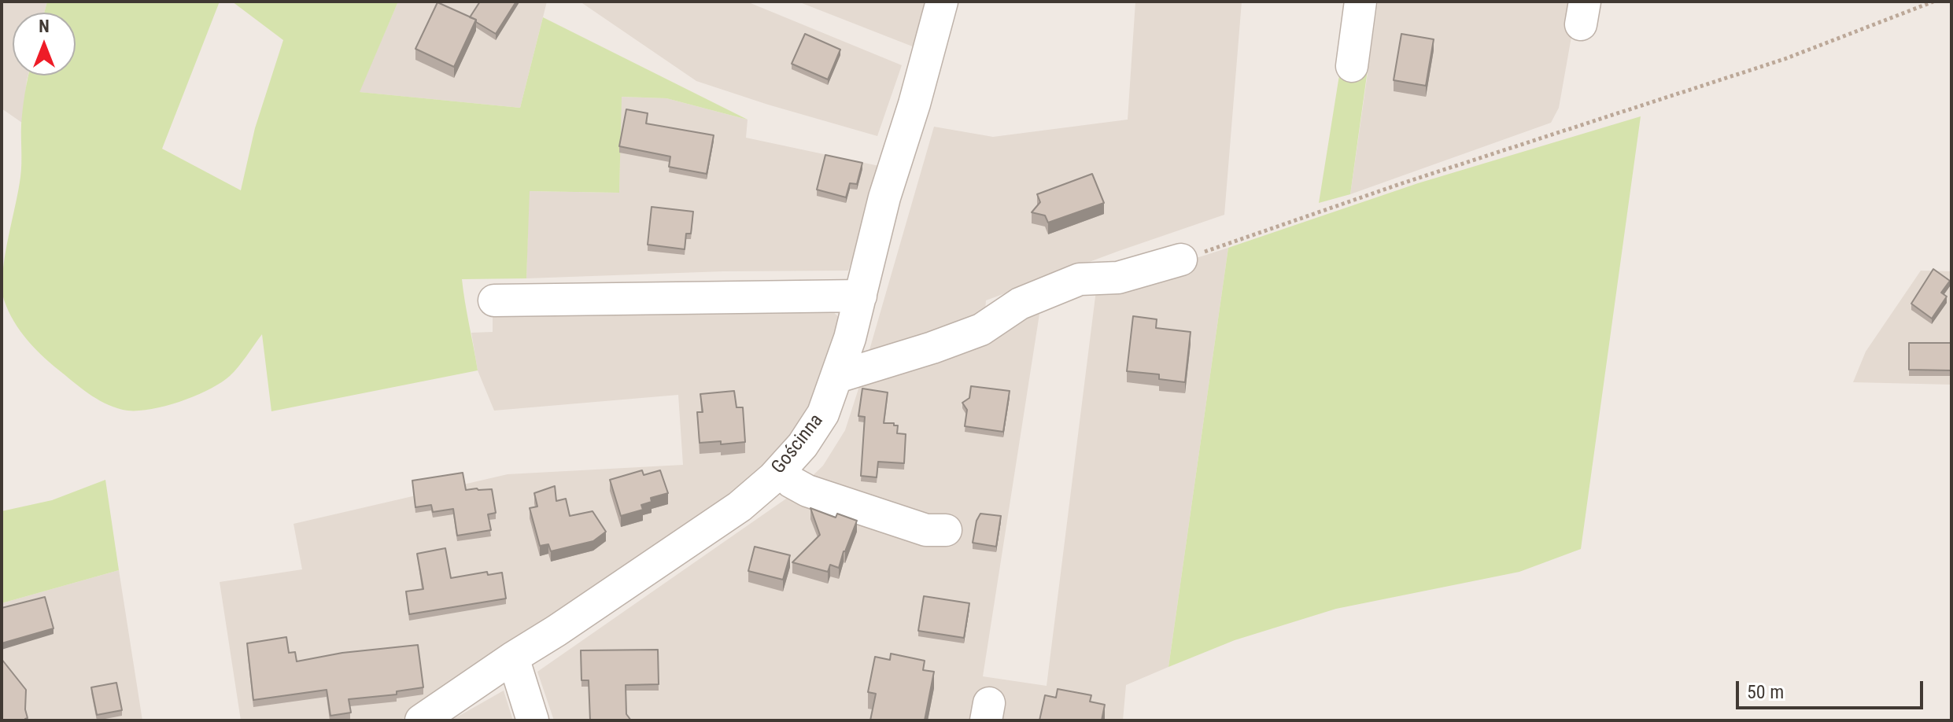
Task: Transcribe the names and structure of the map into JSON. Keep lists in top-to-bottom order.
{
  "streets": {
    "street": ["Gościnna"]
  },
  "scale_bar": "50 m",
  "north": "top"
}
